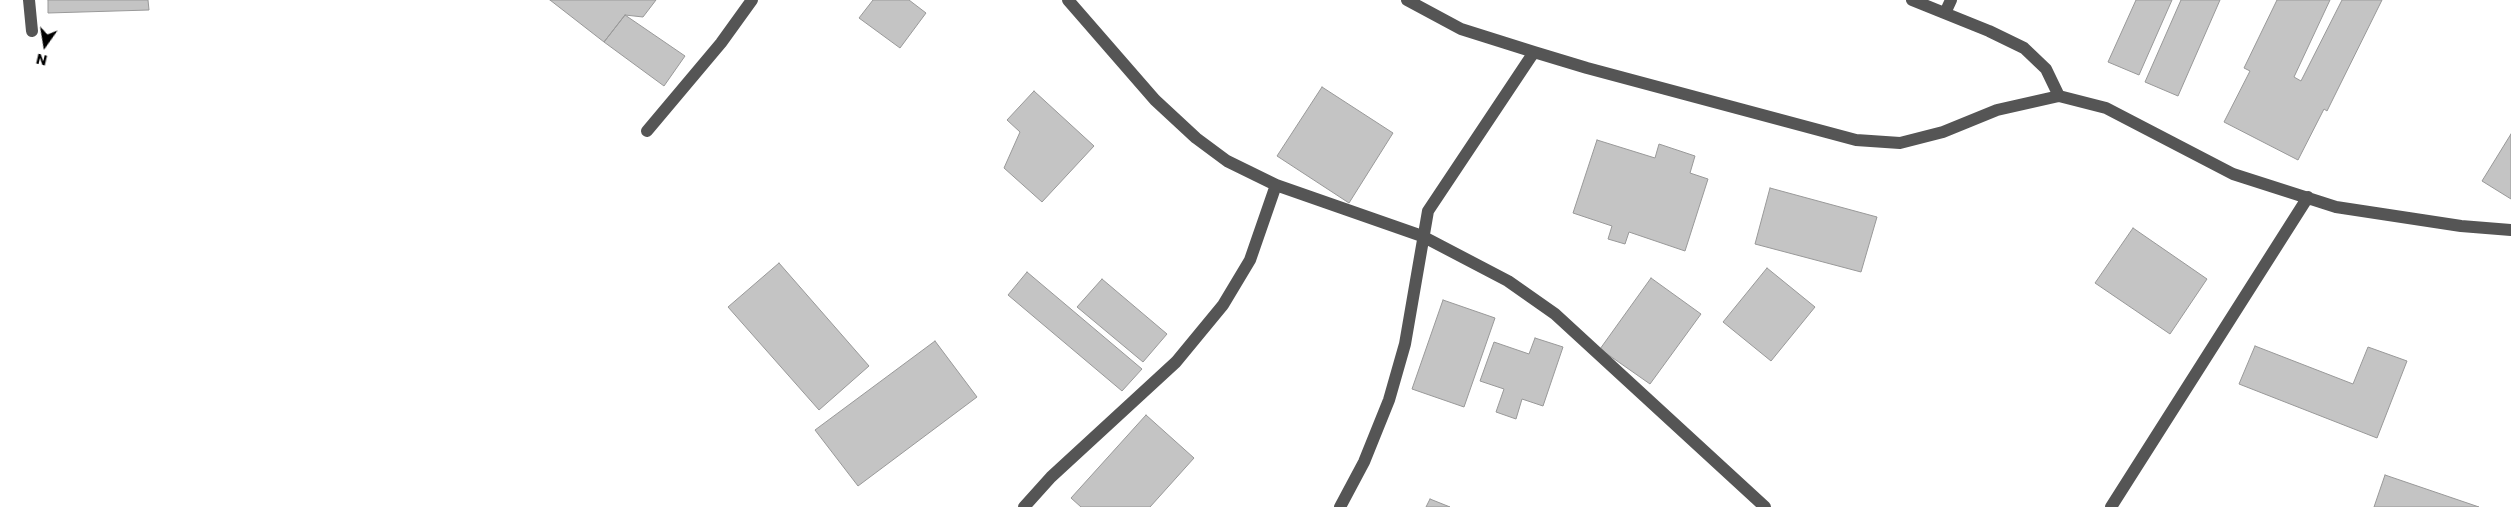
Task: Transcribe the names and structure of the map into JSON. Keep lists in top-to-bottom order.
{
  "north": "bottom"
}
